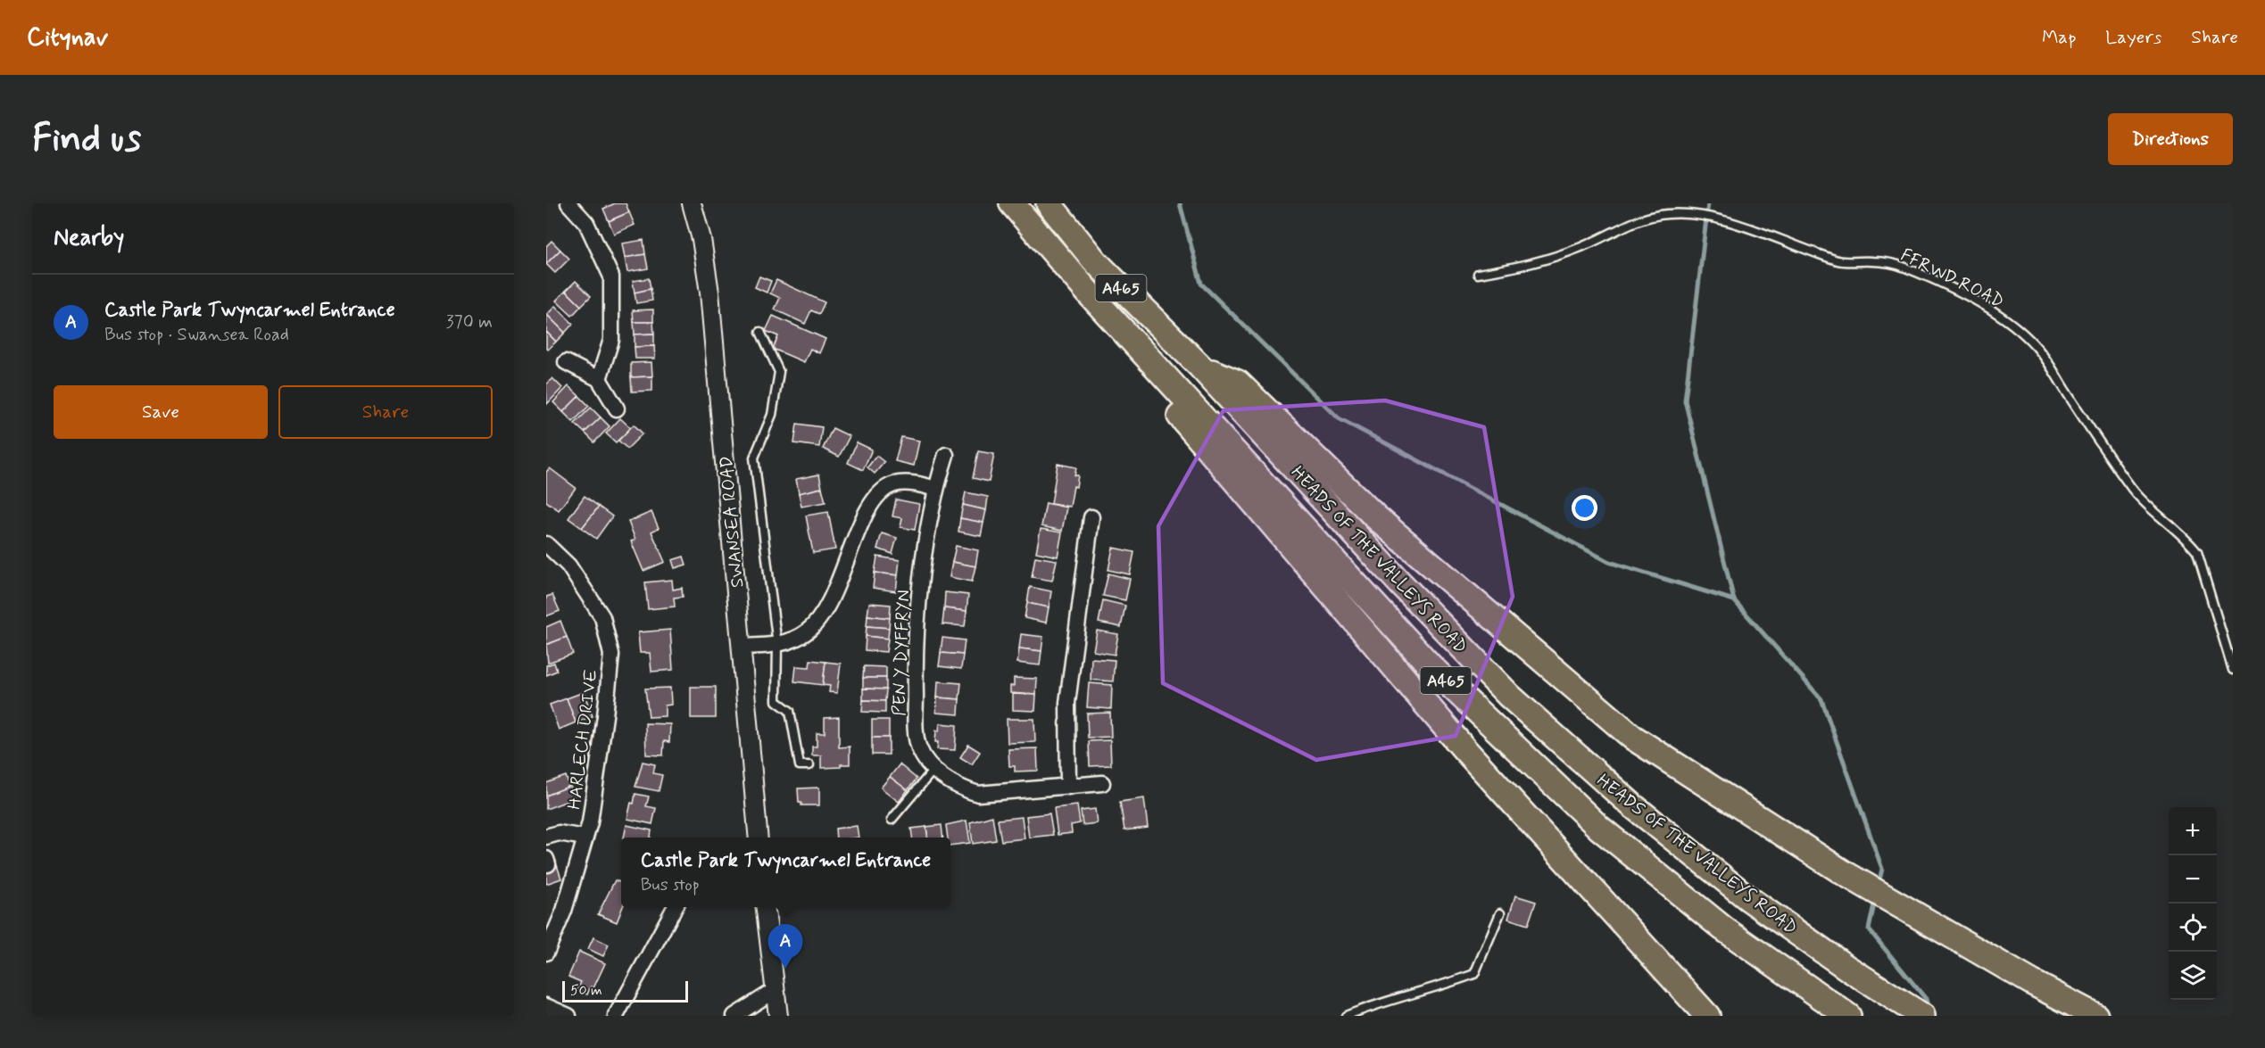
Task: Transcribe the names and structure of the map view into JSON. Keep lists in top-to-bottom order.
{
  "streets": {
    "highway": ["A465", "HEADS OF THE VALLEYS ROAD"],
    "street": ["SWANSEA ROAD", "PEN Y DYFFRYN", "HARLECH DRIVE"],
    "lane": ["FFRWD ROAD"]
  },
  "scale_bar": "50 m",
  "page": {
    "header": "Citynav",
    "nav": ["Map", "Layers", "Share"],
    "buttons": [
      "Directions",
      ["Save", "Share"]
    ],
    "title": "Find us",
    "heading": "Nearby",
    "list": [
      {
        "mark": "A",
        "name": "Castle Park Twyncarmel Entrance",
        "note": "Bus stop · Swansea Road",
        "value": "370 m"
      }
    ],
    "map_buttons": ["+", "−"],
    "popup": ["Castle Park Twyncarmel Entrance", "Bus stop"],
    "pins": "A",
    "scale": "50 m"
  }
}
